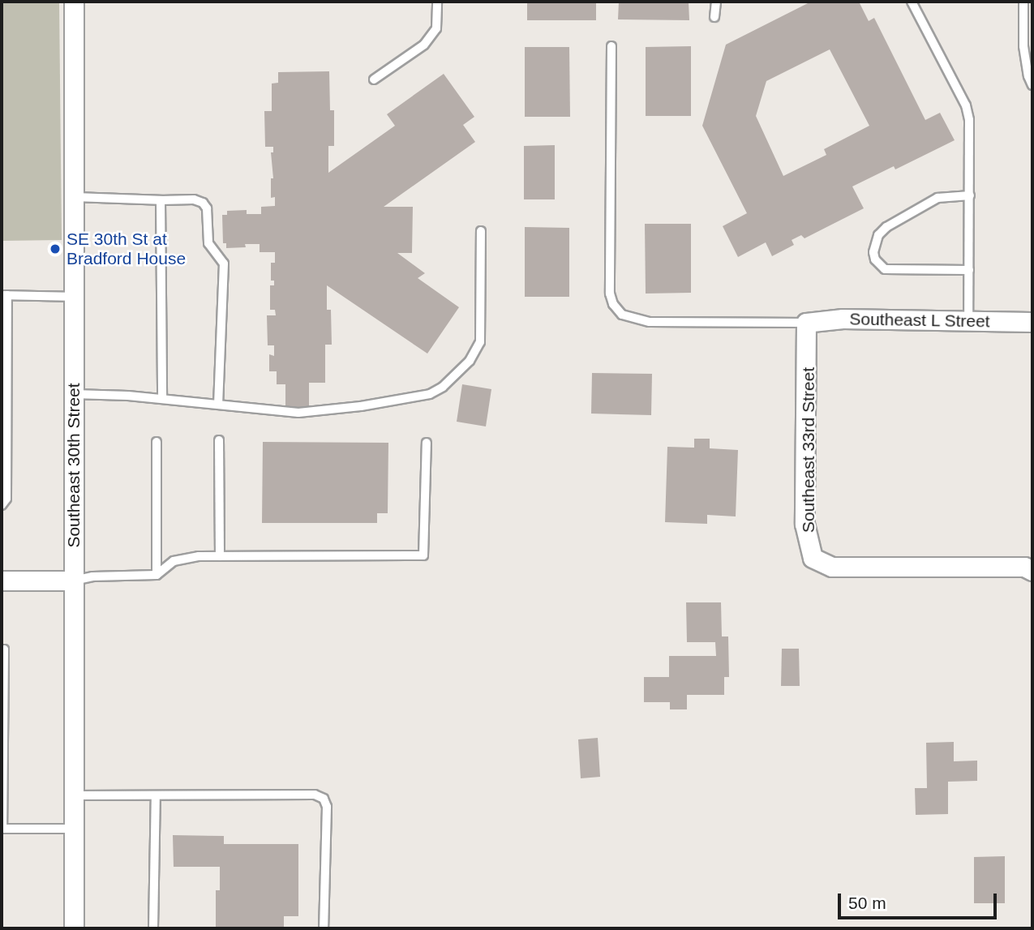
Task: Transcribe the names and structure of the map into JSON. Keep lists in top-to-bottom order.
{
  "streets": {
    "street": ["Southeast L Street", "Southeast 33rd Street", "Southeast 30th Street"]
  },
  "crossings": [
    ["Southeast L Street", "Southeast 33rd Street"]
  ],
  "places": ["SE 30th St at Bradford House"],
  "scale_bar": "50 m"
}
